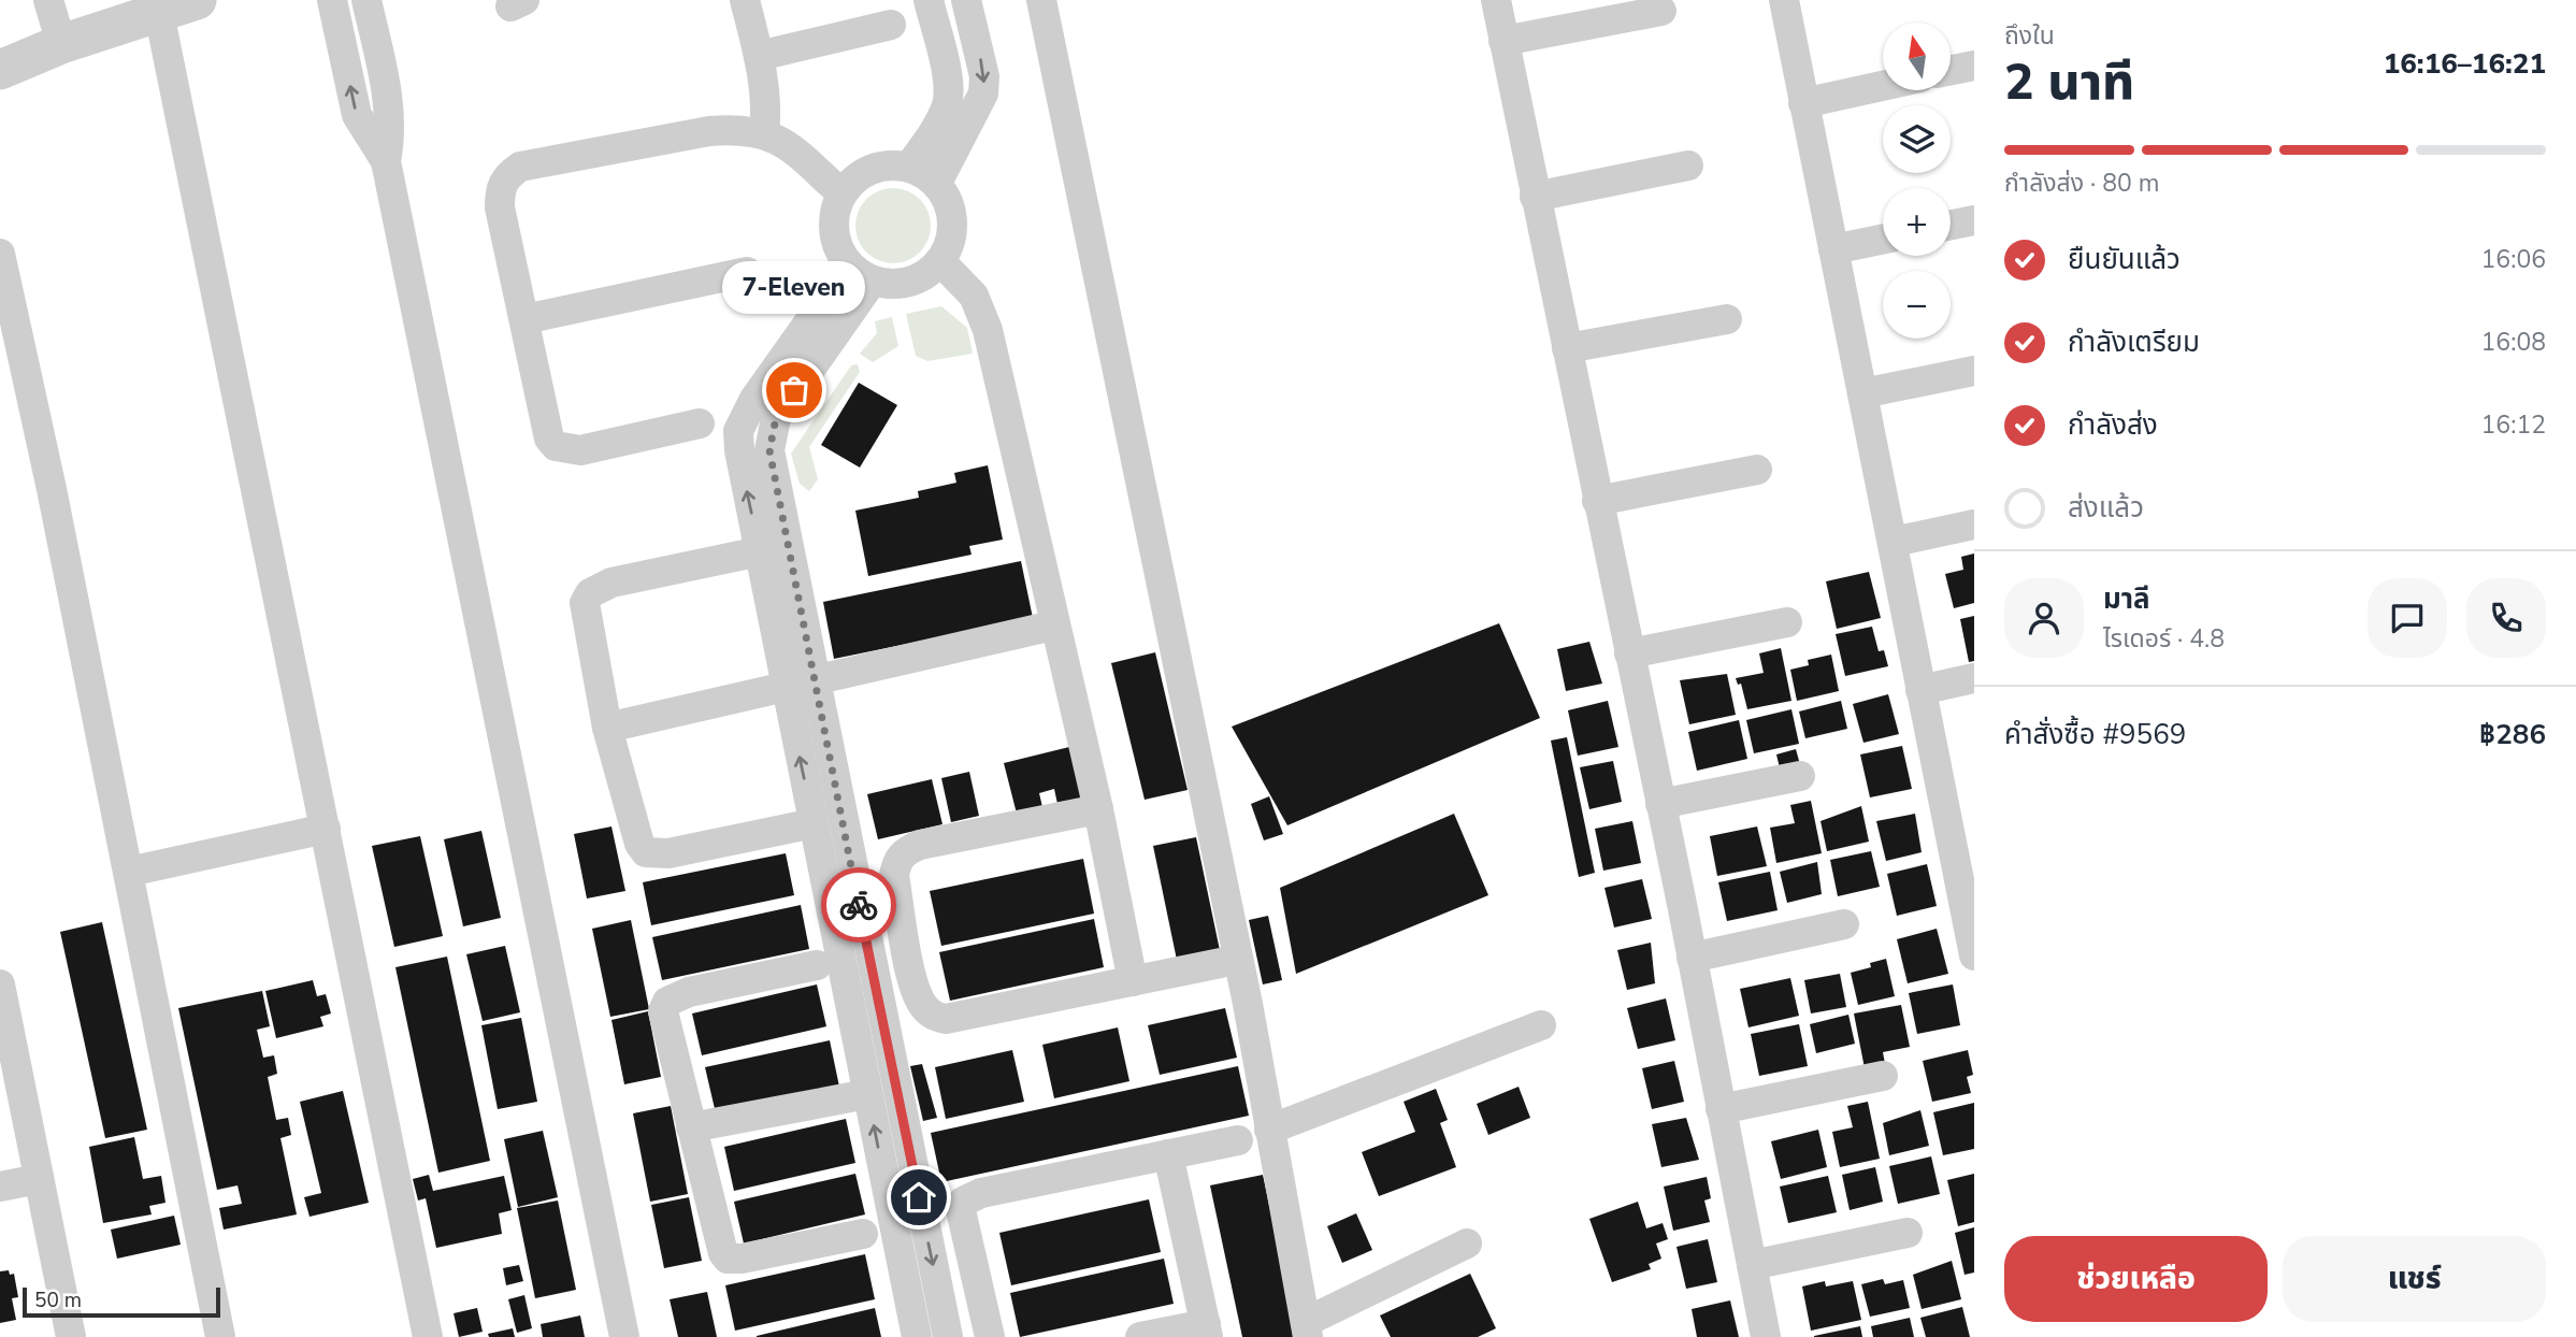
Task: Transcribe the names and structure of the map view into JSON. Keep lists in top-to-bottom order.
{
  "places": ["7-Eleven"],
  "scale_bar": "50 m",
  "north": "top",
  "page": {
    "heading": ["2 นาที", "ถึงใน", "16:16–16:21"],
    "panel": [
      "มาลี",
      "ไรเดอร์ · 4.8",
      "คำสั่งซื้อ #9569",
      "฿286"
    ],
    "map_buttons": ["+", "−"],
    "bar": "กำลังส่ง · 80 m",
    "list": [
      ["ยืนยันแล้ว", "16:06"],
      ["กำลังเตรียม", "16:08"],
      ["กำลังส่ง", "16:12"],
      "ส่งแล้ว"
    ],
    "bubble": "7-Eleven",
    "buttons": ["ช่วยเหลือ", "แชร์"],
    "scale": "50 m"
  }
}
